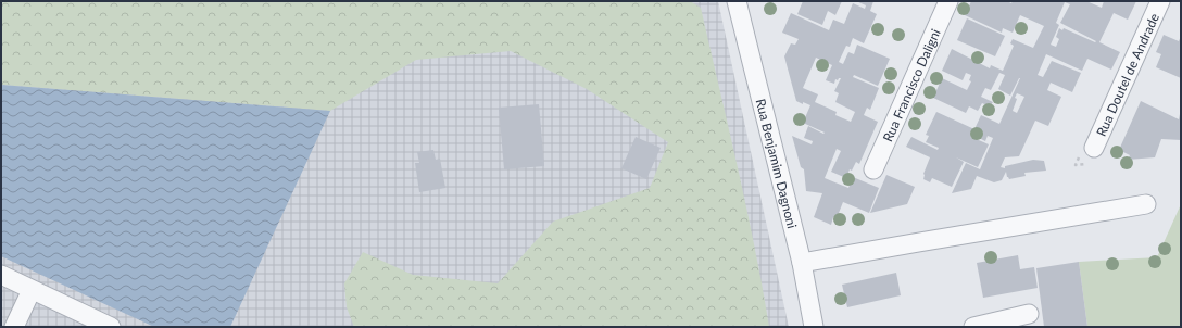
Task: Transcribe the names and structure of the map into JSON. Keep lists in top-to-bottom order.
{
  "streets": {
    "street": ["Rua Doutel de Andrade", "Rua Francisco Daligni", "Rua Benjamim Dagnoni"]
  }
}
